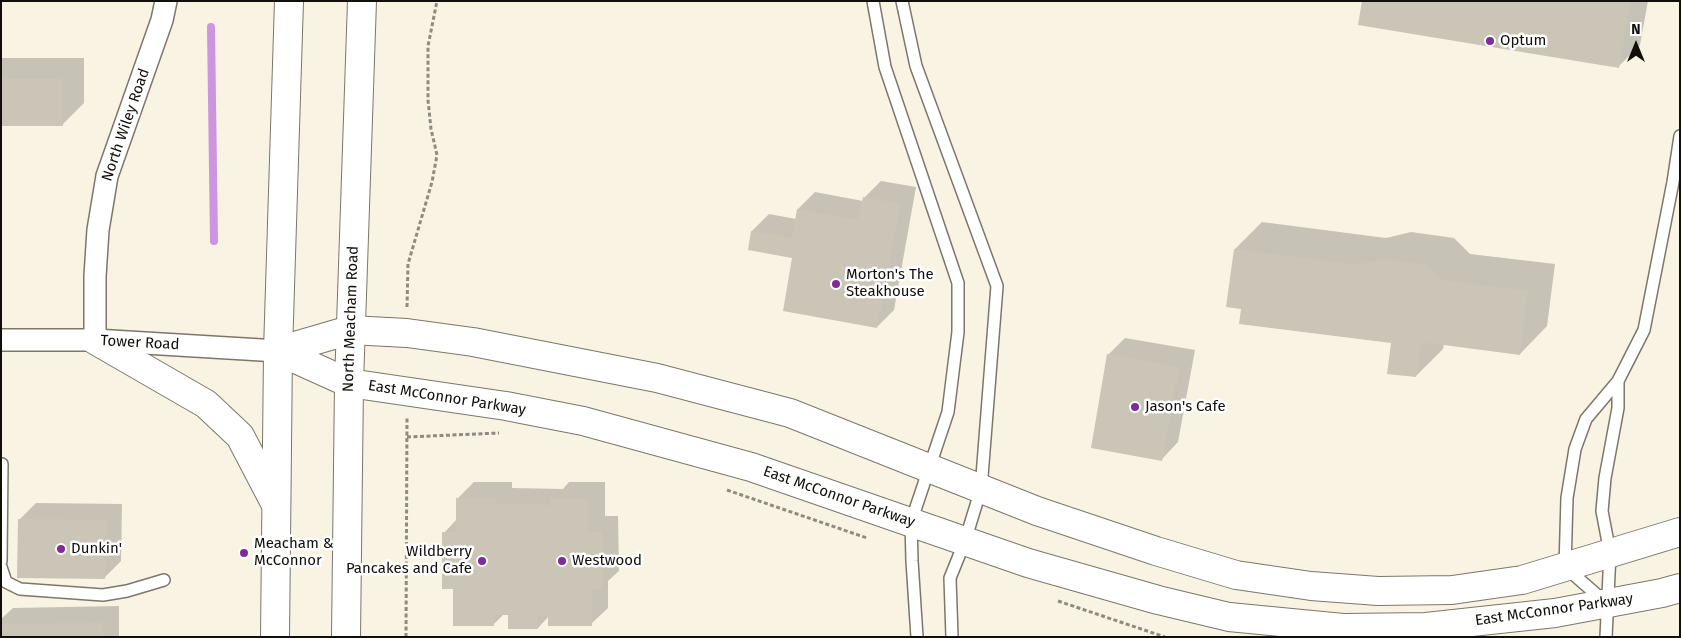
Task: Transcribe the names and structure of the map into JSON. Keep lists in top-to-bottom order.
{
  "streets": {
    "street": [
      "North Wiley Road",
      "North Meacham Road",
      "Tower Road",
      "East McConnor Parkway"
    ]
  },
  "crossings": [
    ["North Wiley Road", "Tower Road"],
    ["North Meacham Road", "East McConnor Parkway"],
    ["Tower Road", "East McConnor Parkway"]
  ],
  "places": [
    "Optum",
    "Morton's The Steakhouse",
    "Jason's Cafe",
    "Dunkin'",
    "Meacham & McConnor",
    "Wildberry Pancakes and Cafe",
    "Westwood"
  ],
  "north": "top"
}
